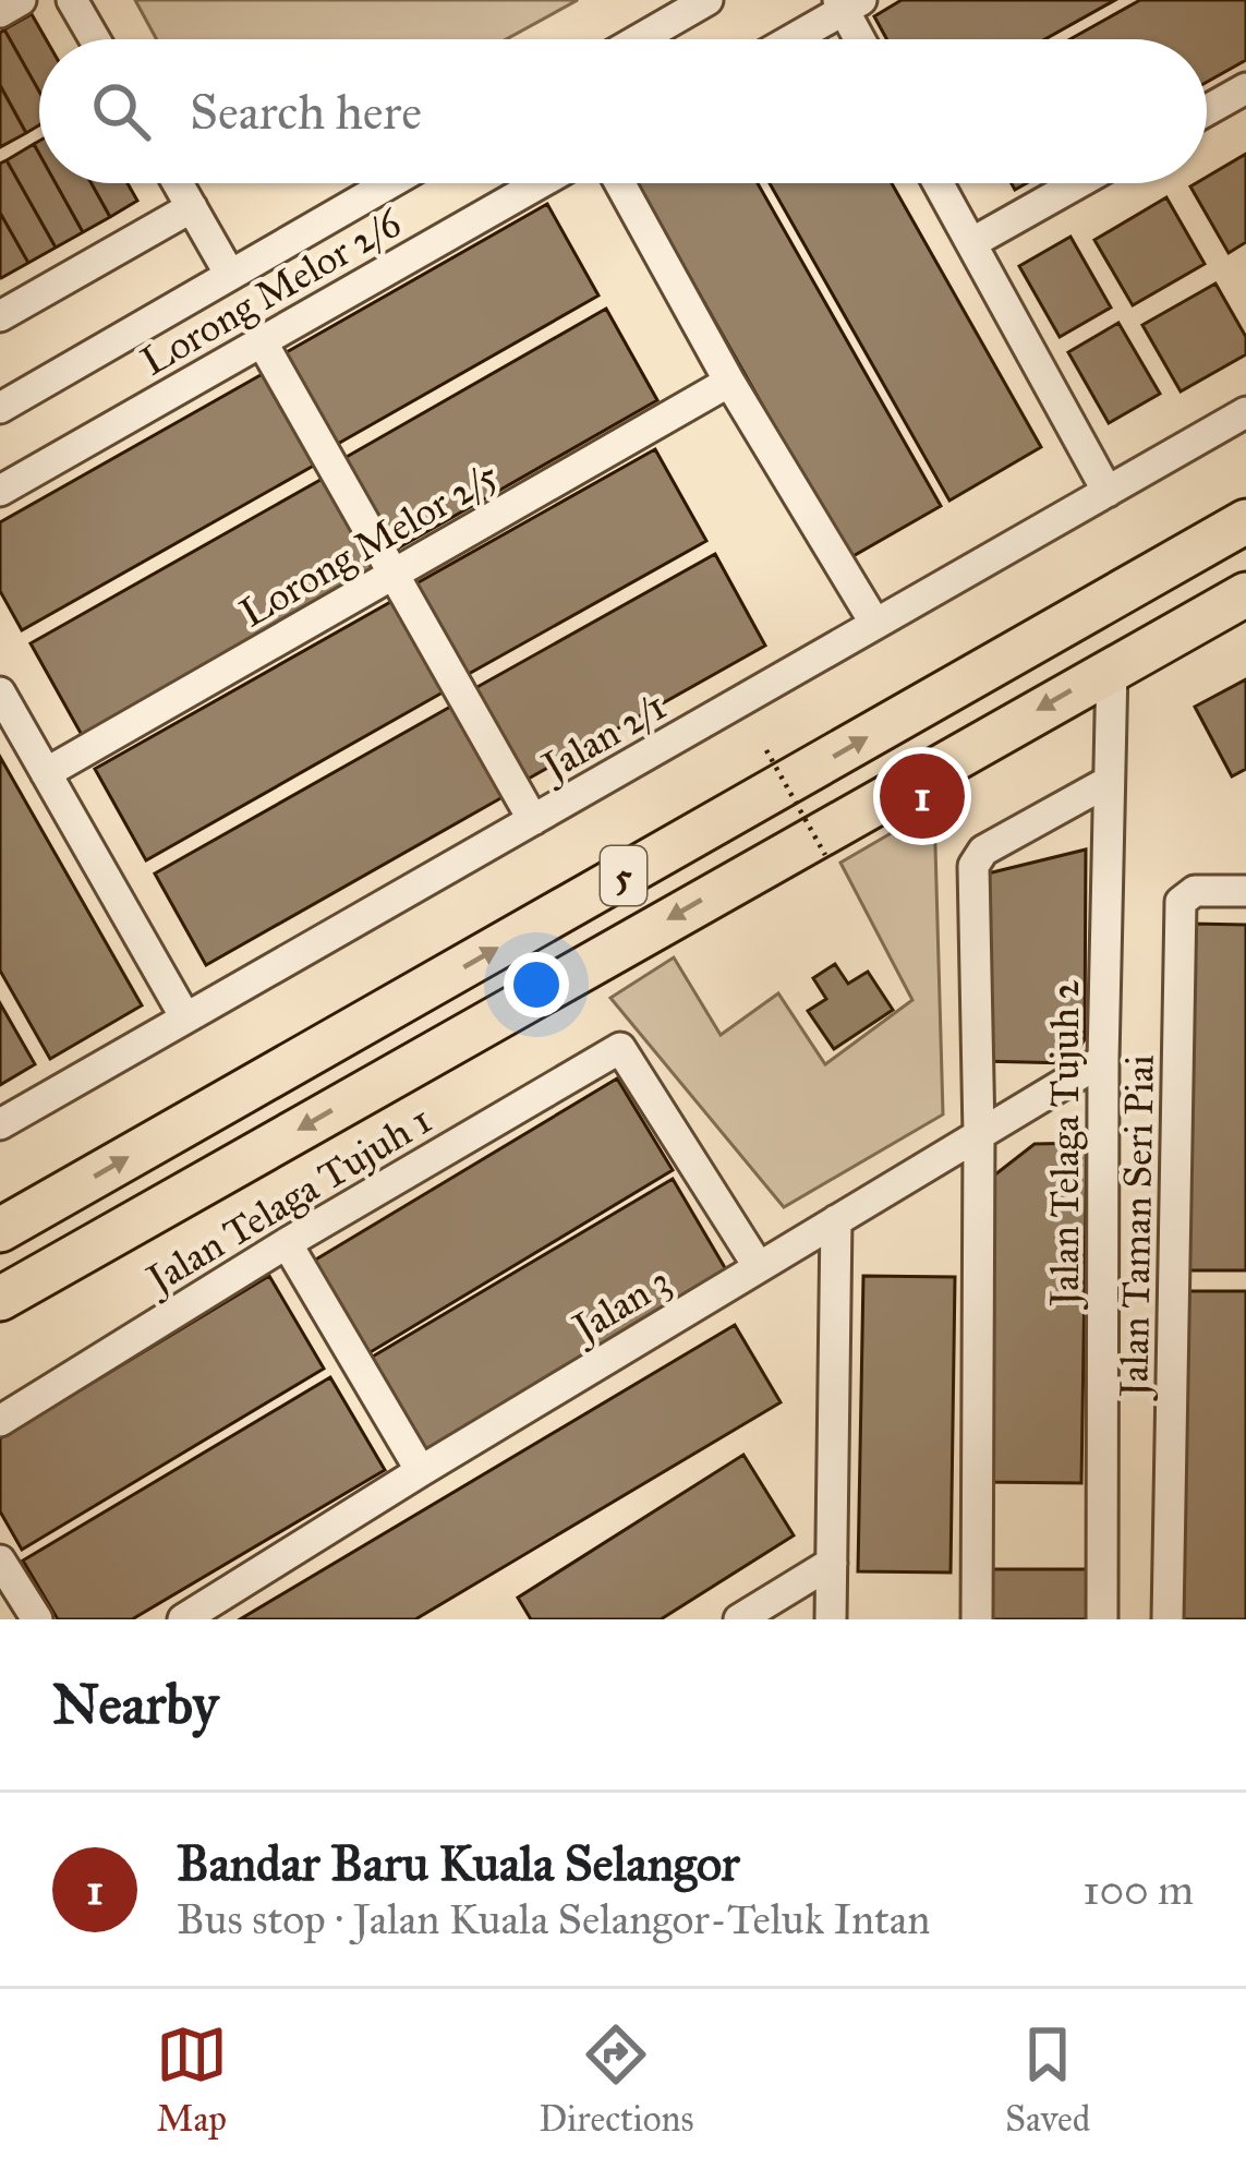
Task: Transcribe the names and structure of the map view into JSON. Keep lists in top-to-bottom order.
{
  "streets": {
    "highway": ["5"],
    "street": [
      "Lorong Melor 2/6",
      "Lorong Melor 2/5",
      "Jalan 2/1",
      "Jalan Telaga Tujuh 2",
      "Jalan Telaga Tujuh 1",
      "Jalan Taman Seri Piai",
      "Jalan 3"
    ]
  },
  "crossings": [
    ["5", "Jalan Telaga Tujuh 2"],
    ["Jalan Telaga Tujuh 2", "Jalan 3"],
    ["Jalan Telaga Tujuh 1", "Jalan 3"]
  ],
  "page": {
    "search": "Search here",
    "pins": "1",
    "heading": "Nearby",
    "list": [
      {
        "mark": "1",
        "name": "Bandar Baru Kuala Selangor",
        "note": "Bus stop · Jalan Kuala Selangor-Teluk Intan",
        "value": "100 m"
      }
    ],
    "nav": ["Map", "Directions", "Saved"]
  }
}
